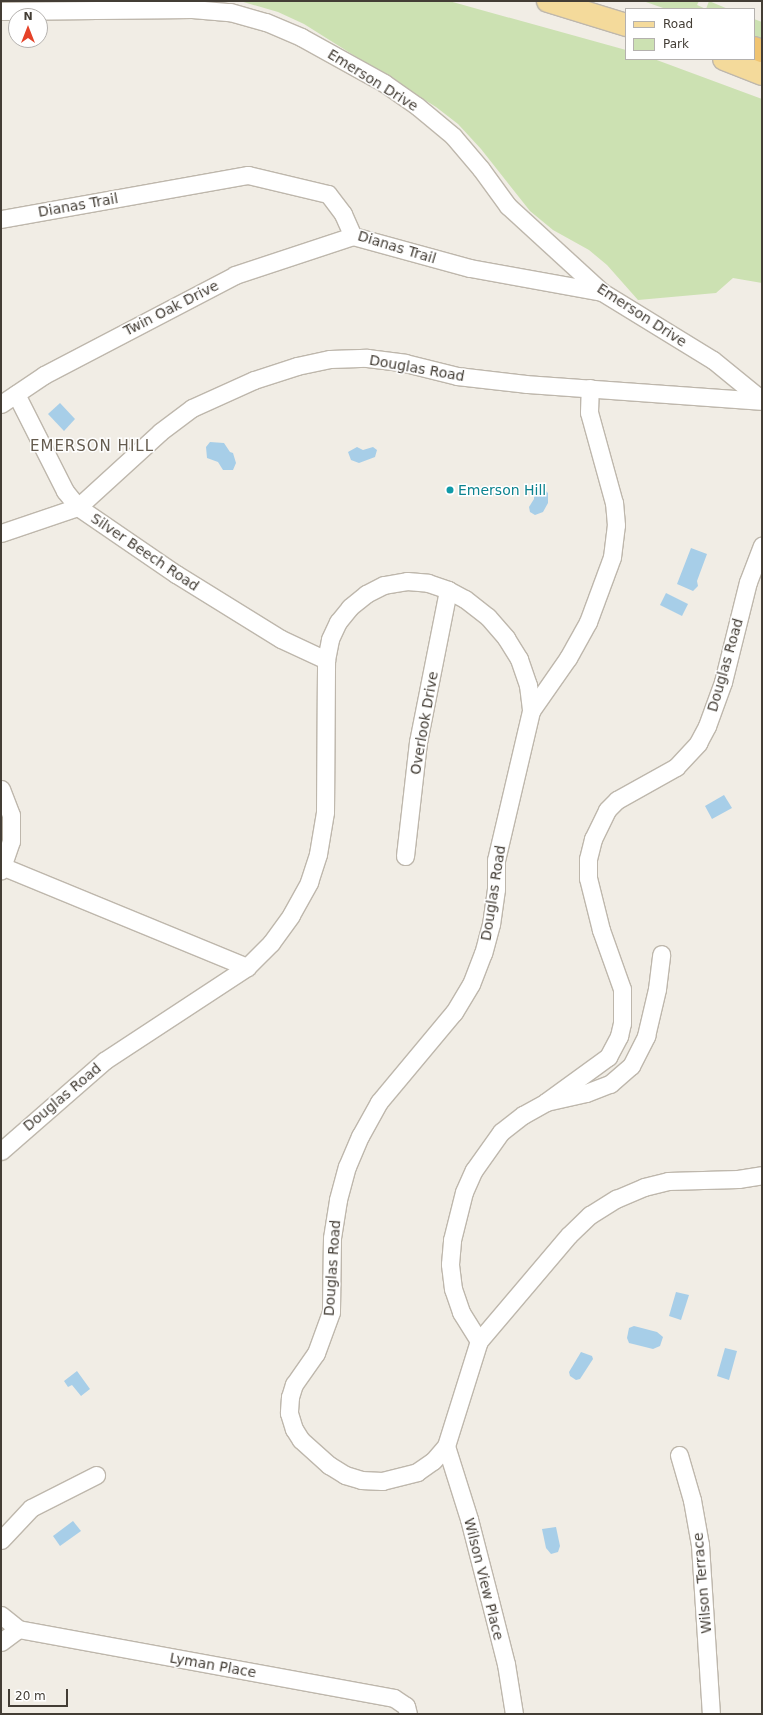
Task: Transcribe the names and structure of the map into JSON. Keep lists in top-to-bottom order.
{
  "streets": {
    "street": [
      "Emerson Drive",
      "Dianas Trail",
      "Twin Oak Drive",
      "Douglas Road",
      "Silver Beech Road",
      "Overlook Drive",
      "Wilson View Place",
      "Wilson Terrace",
      "Lyman Place"
    ]
  },
  "crossings": [
    ["Emerson Drive", "Dianas Trail"],
    ["Emerson Drive", "Douglas Road"],
    ["Dianas Trail", "Twin Oak Drive"],
    ["Twin Oak Drive", "Silver Beech Road"],
    ["Douglas Road", "Silver Beech Road"],
    ["Douglas Road", "Overlook Drive"],
    ["Douglas Road", "Wilson View Place"]
  ],
  "districts": ["EMERSON HILL"],
  "places": ["Emerson Hill"],
  "legend": ["Road", "Park"],
  "scale_bar": "20 m",
  "north": "top"
}
